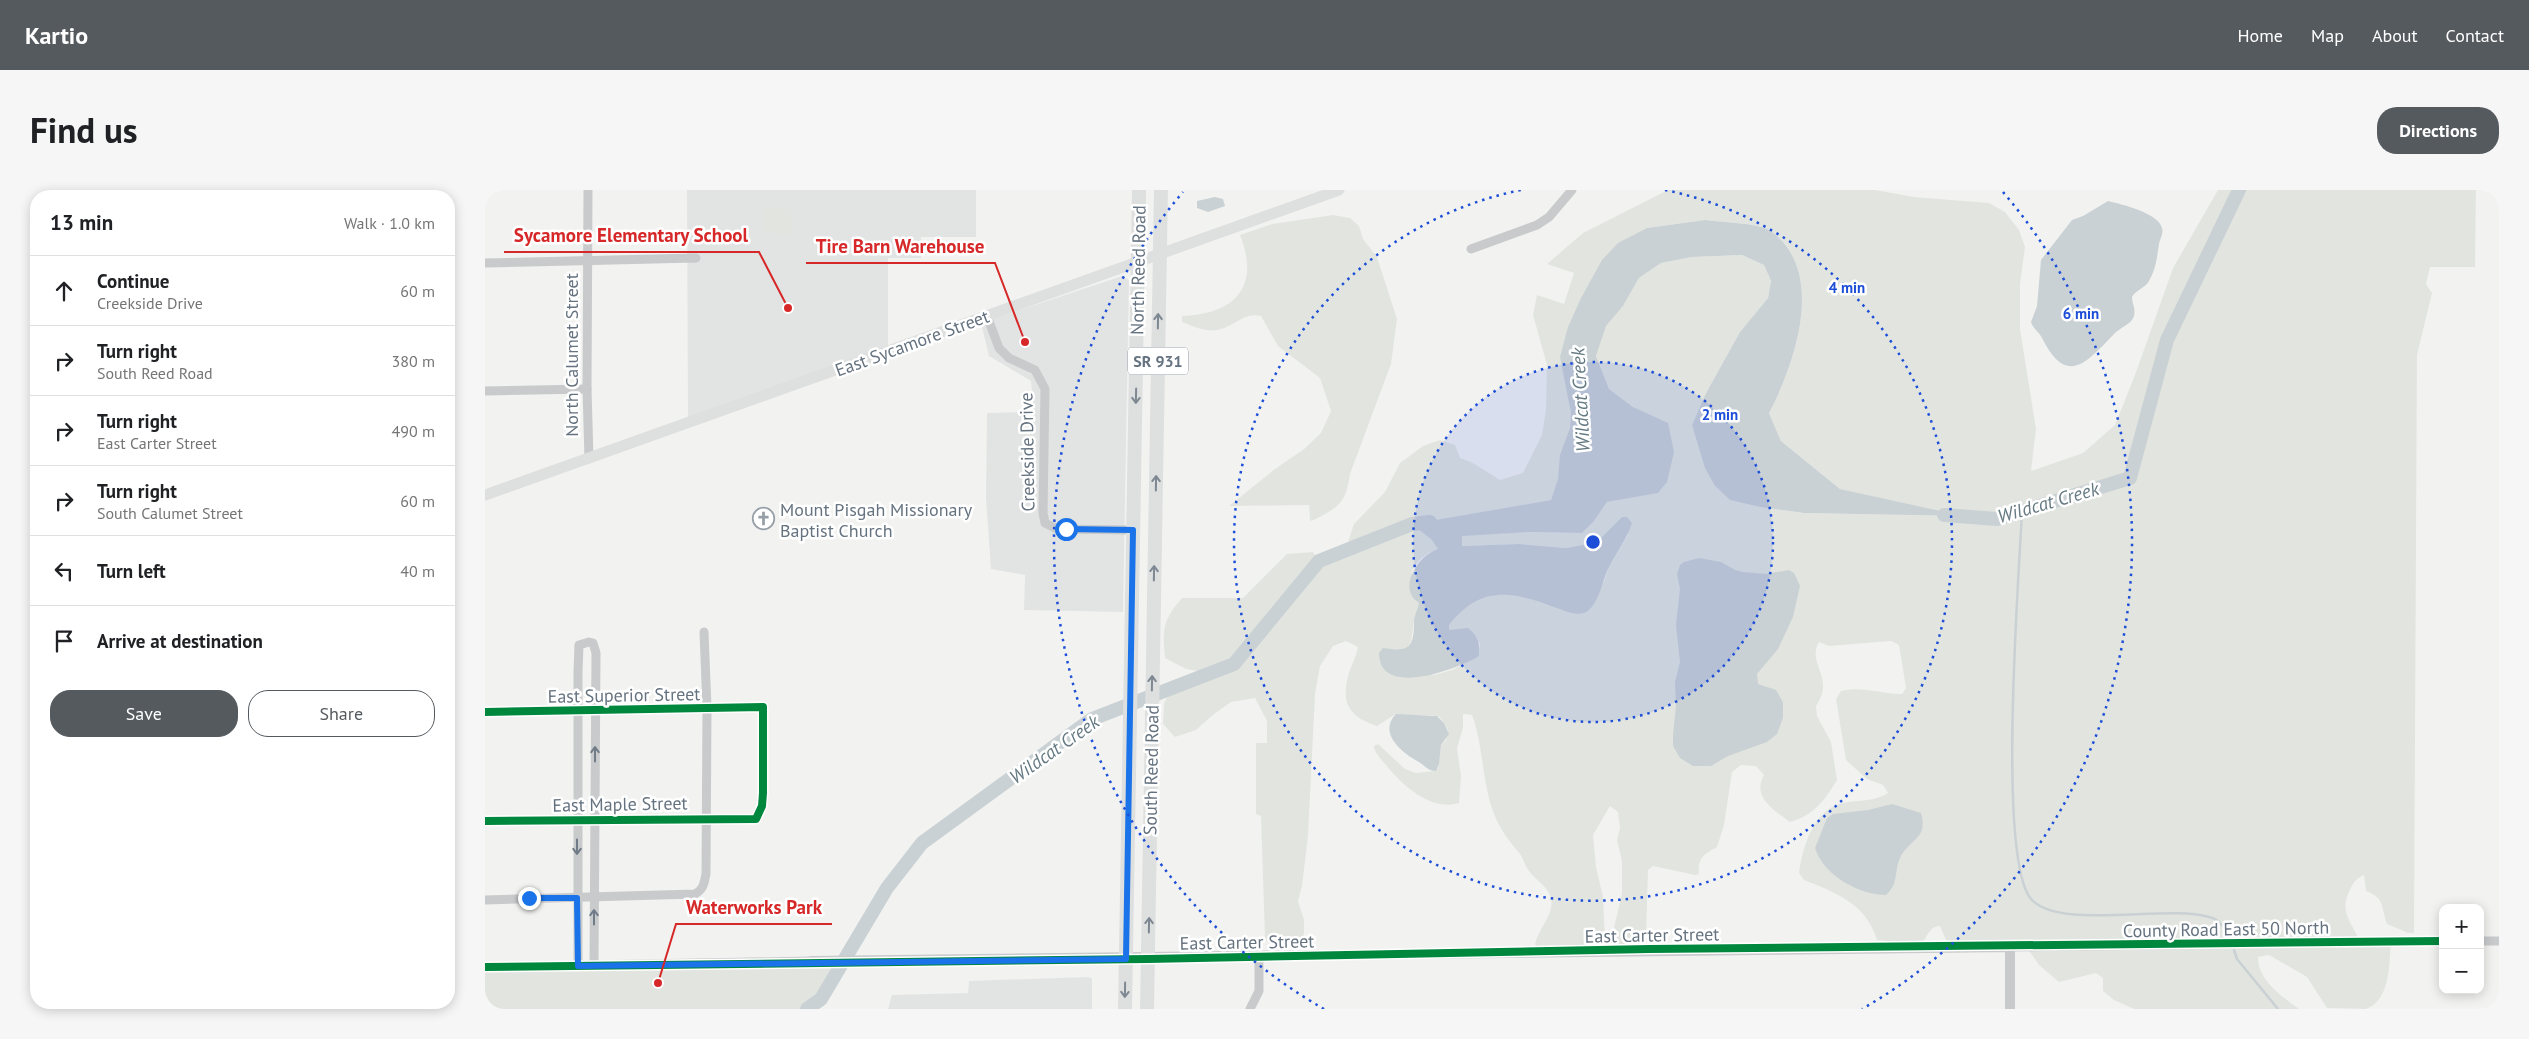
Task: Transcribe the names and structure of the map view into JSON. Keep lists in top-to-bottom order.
{
  "streets": {
    "main road": [
      "North Reed Road",
      "East Sycamore Street",
      "SR 931",
      "South Reed Road"
    ],
    "street": [
      "North Calumet Street",
      "Creekside Drive",
      "East Superior Street",
      "East Maple Street",
      "County Road East 50 North",
      "East Carter Street"
    ]
  },
  "crossings": [
    ["North Reed Road", "East Sycamore Street"],
    ["North Reed Road", "Creekside Drive"],
    ["North Reed Road", "South Reed Road"],
    ["East Sycamore Street", "North Calumet Street"],
    ["East Sycamore Street", "Creekside Drive"],
    ["Creekside Drive", "South Reed Road"],
    ["East Superior Street", "East Maple Street"],
    ["South Reed Road", "East Carter Street"],
    ["County Road East 50 North", "East Carter Street"]
  ],
  "water": ["Wildcat Creek"],
  "places": {
    "other": ["Sycamore Elementary School", "Tire Barn Warehouse", "Waterworks Park"],
    "church": ["Mount Pisgah Missionary Baptist Church"]
  },
  "page": {
    "header": "Kartio",
    "nav": [
      "Home",
      "Map",
      "About",
      "Contact"
    ],
    "title": "Find us",
    "buttons": [
      "Directions",
      ["Save", "Share"]
    ],
    "heading": ["13 min", "Walk · 1.0 km"],
    "list": [
      ["Continue", "Creekside Drive", "60 m"],
      ["Turn right", "South Reed Road", "380 m"],
      ["Turn right", "East Carter Street", "490 m"],
      ["Turn right", "South Calumet Street", "60 m"],
      ["Turn left", "40 m"],
      "Arrive at destination"
    ],
    "map_buttons": ["+", "−"]
  },
  "rings": ["4 min", "6 min", "2 min"]
}
